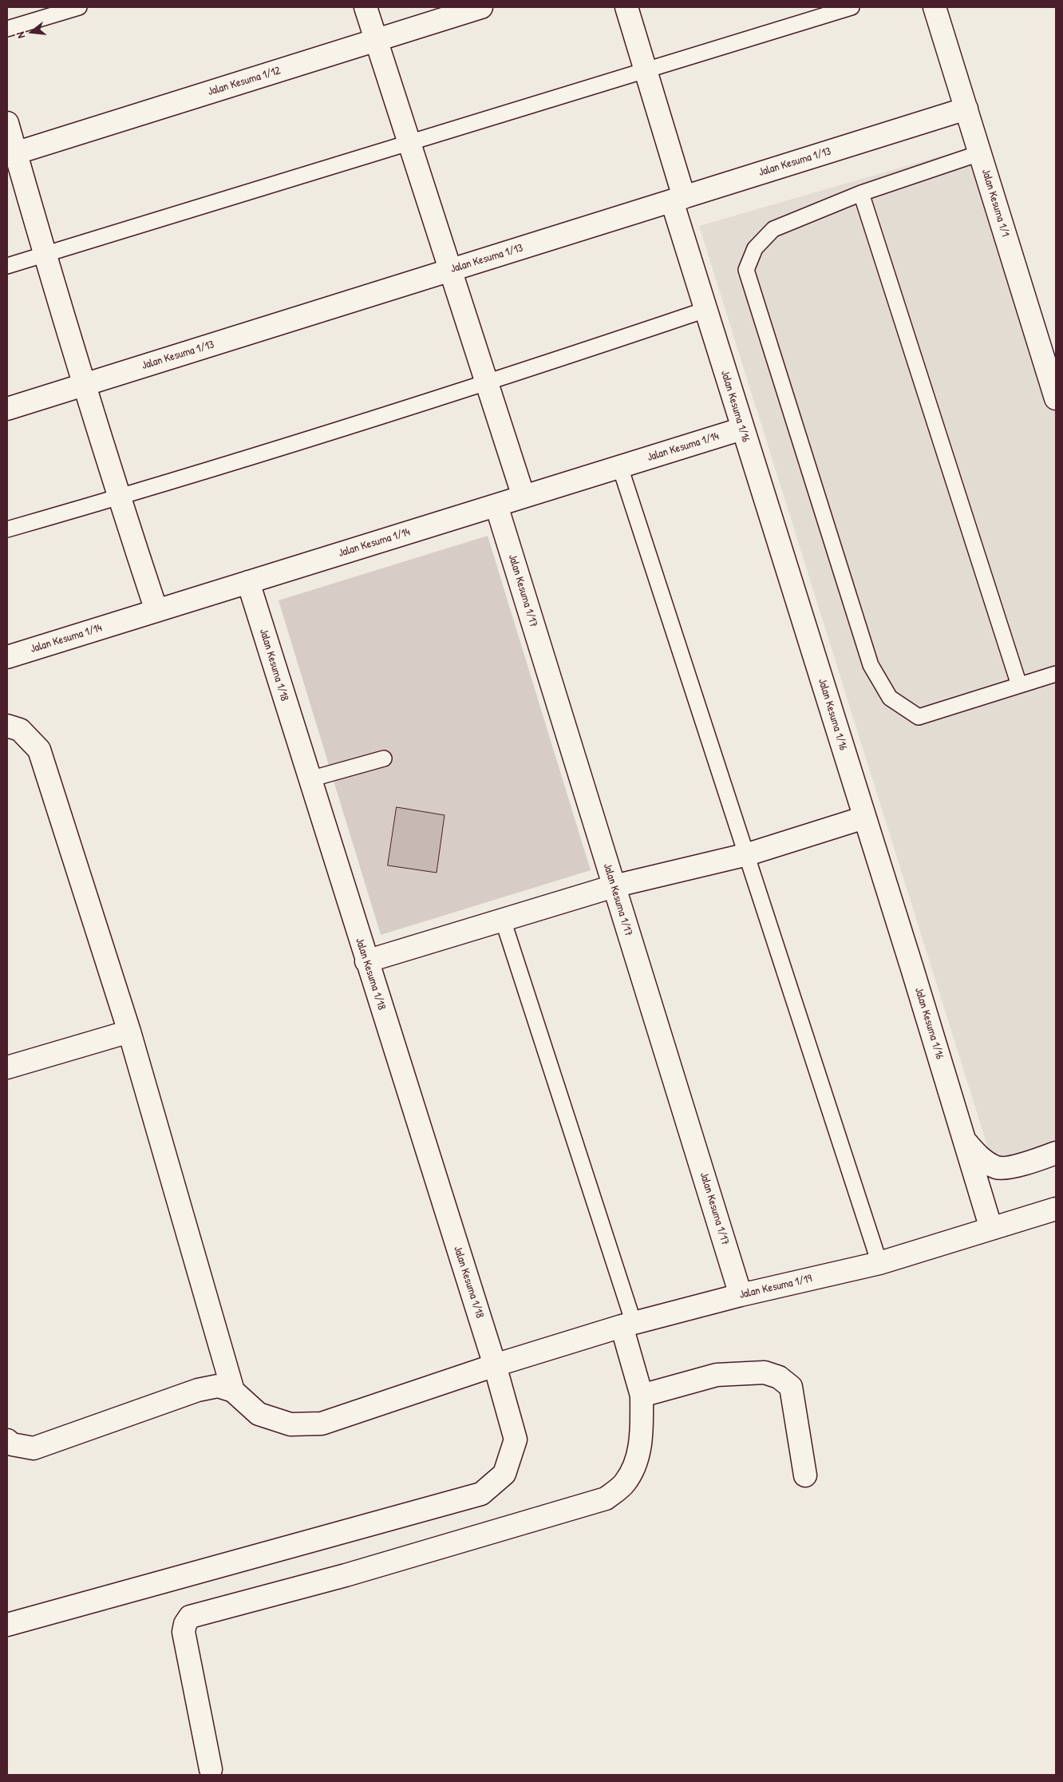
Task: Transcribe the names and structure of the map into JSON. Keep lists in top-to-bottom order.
{
  "streets": {
    "street": [
      "Jalan Kesuma 1/12",
      "Jalan Kesuma 1/13",
      "Jalan Kesuma 1/1",
      "Jalan Kesuma 1/16",
      "Jalan Kesuma 1/14",
      "Jalan Kesuma 1/17",
      "Jalan Kesuma 1/18",
      "Jalan Kesuma 1/19"
    ]
  },
  "crossings": [
    ["Jalan Kesuma 1/13", "Jalan Kesuma 1/1"],
    ["Jalan Kesuma 1/13", "Jalan Kesuma 1/16"],
    ["Jalan Kesuma 1/16", "Jalan Kesuma 1/14"],
    ["Jalan Kesuma 1/16", "Jalan Kesuma 1/19"],
    ["Jalan Kesuma 1/14", "Jalan Kesuma 1/17"],
    ["Jalan Kesuma 1/14", "Jalan Kesuma 1/18"],
    ["Jalan Kesuma 1/17", "Jalan Kesuma 1/19"],
    ["Jalan Kesuma 1/18", "Jalan Kesuma 1/19"]
  ],
  "north": "left"
}
